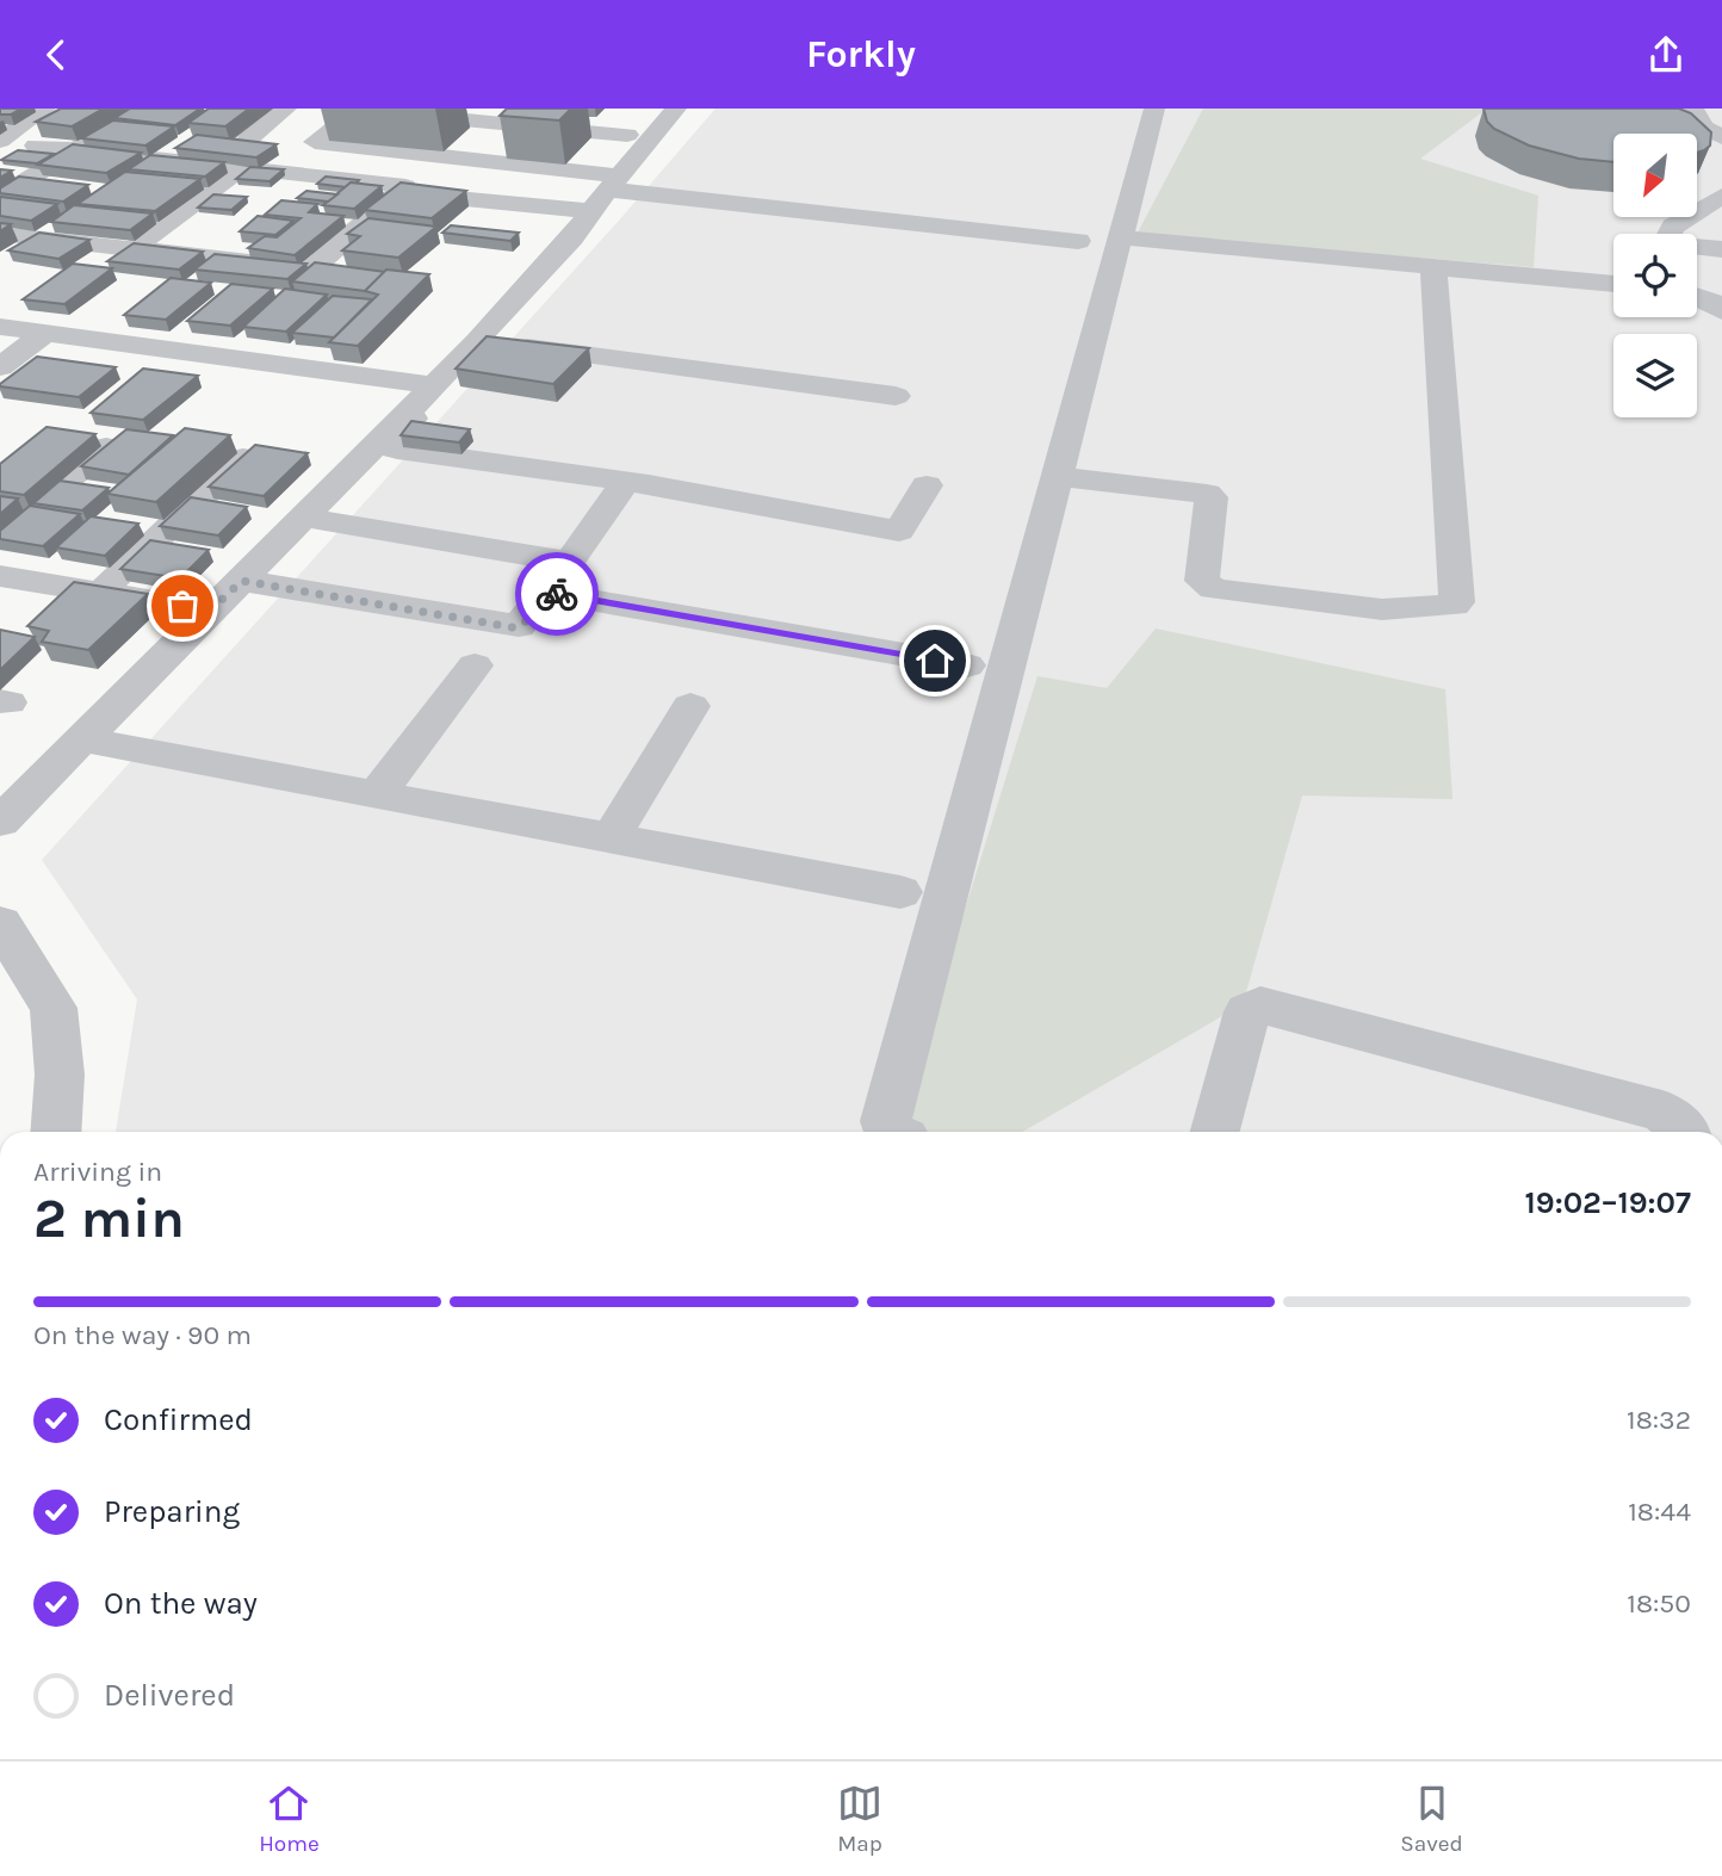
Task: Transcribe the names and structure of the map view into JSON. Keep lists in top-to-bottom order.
{
  "north": "bottom left",
  "page": {
    "header": "Forkly",
    "heading": ["2 min", "Arriving in", "19:02–19:07"],
    "bar": "On the way · 90 m",
    "list": [
      ["Confirmed", "18:32"],
      ["Preparing", "18:44"],
      ["On the way", "18:50"],
      "Delivered"
    ],
    "tabs": ["Home", "Map", "Saved"]
  }
}
